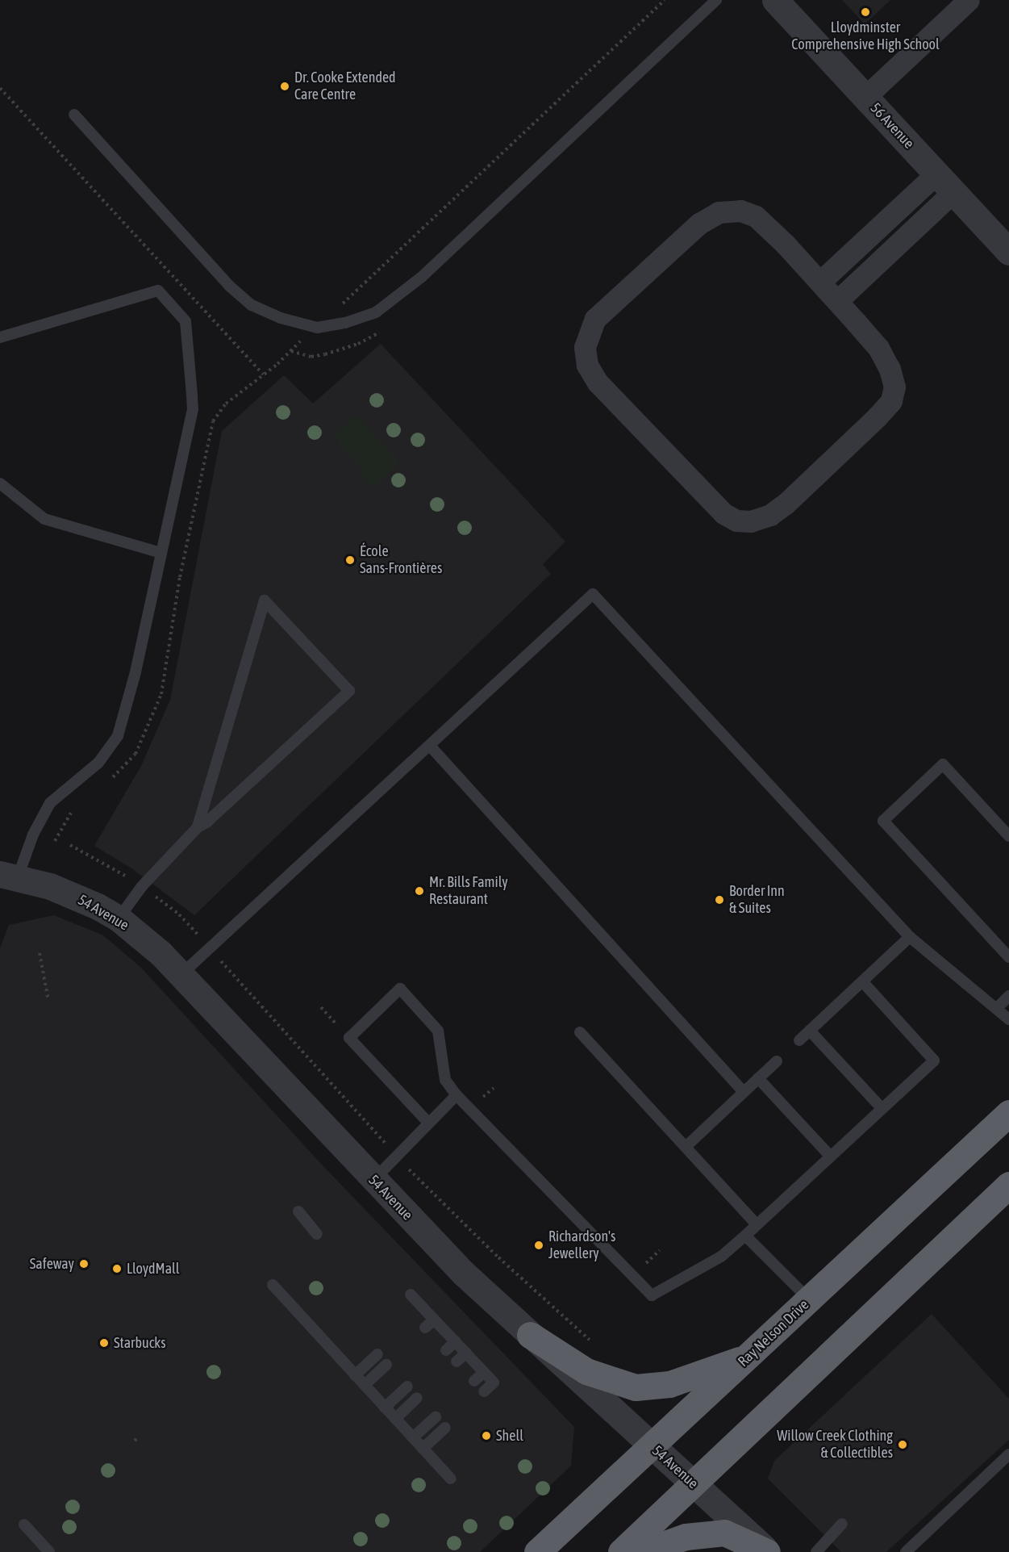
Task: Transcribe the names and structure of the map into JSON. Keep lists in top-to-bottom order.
{
  "streets": {
    "highway": ["Ray Nelson Drive"],
    "street": ["56 Avenue", "54 Avenue"]
  },
  "crossings": [
    ["54 Avenue", "Ray Nelson Drive"]
  ],
  "places": [
    "Lloydminster Comprehensive High School",
    "Dr. Cooke Extended Care Centre",
    "École Sans-Frontières",
    "Mr. Bills Family Restaurant",
    "Border Inn & Suites",
    "Richardson's Jewellery",
    "Safeway",
    "LloydMall",
    "Starbucks",
    "Shell",
    "Willow Creek Clothing & Collectibles"
  ]
}
